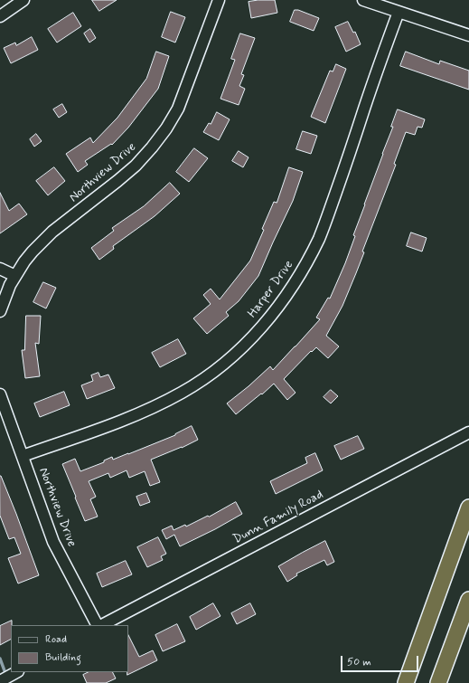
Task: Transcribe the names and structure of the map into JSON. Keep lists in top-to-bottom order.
{
  "streets": {
    "street": ["Northview Drive", "Harper Drive", "Dunn Family Road"]
  },
  "crossings": [
    ["Northview Drive", "Harper Drive"]
  ],
  "legend": ["Road", "Building"],
  "scale_bar": "50 m"
}
